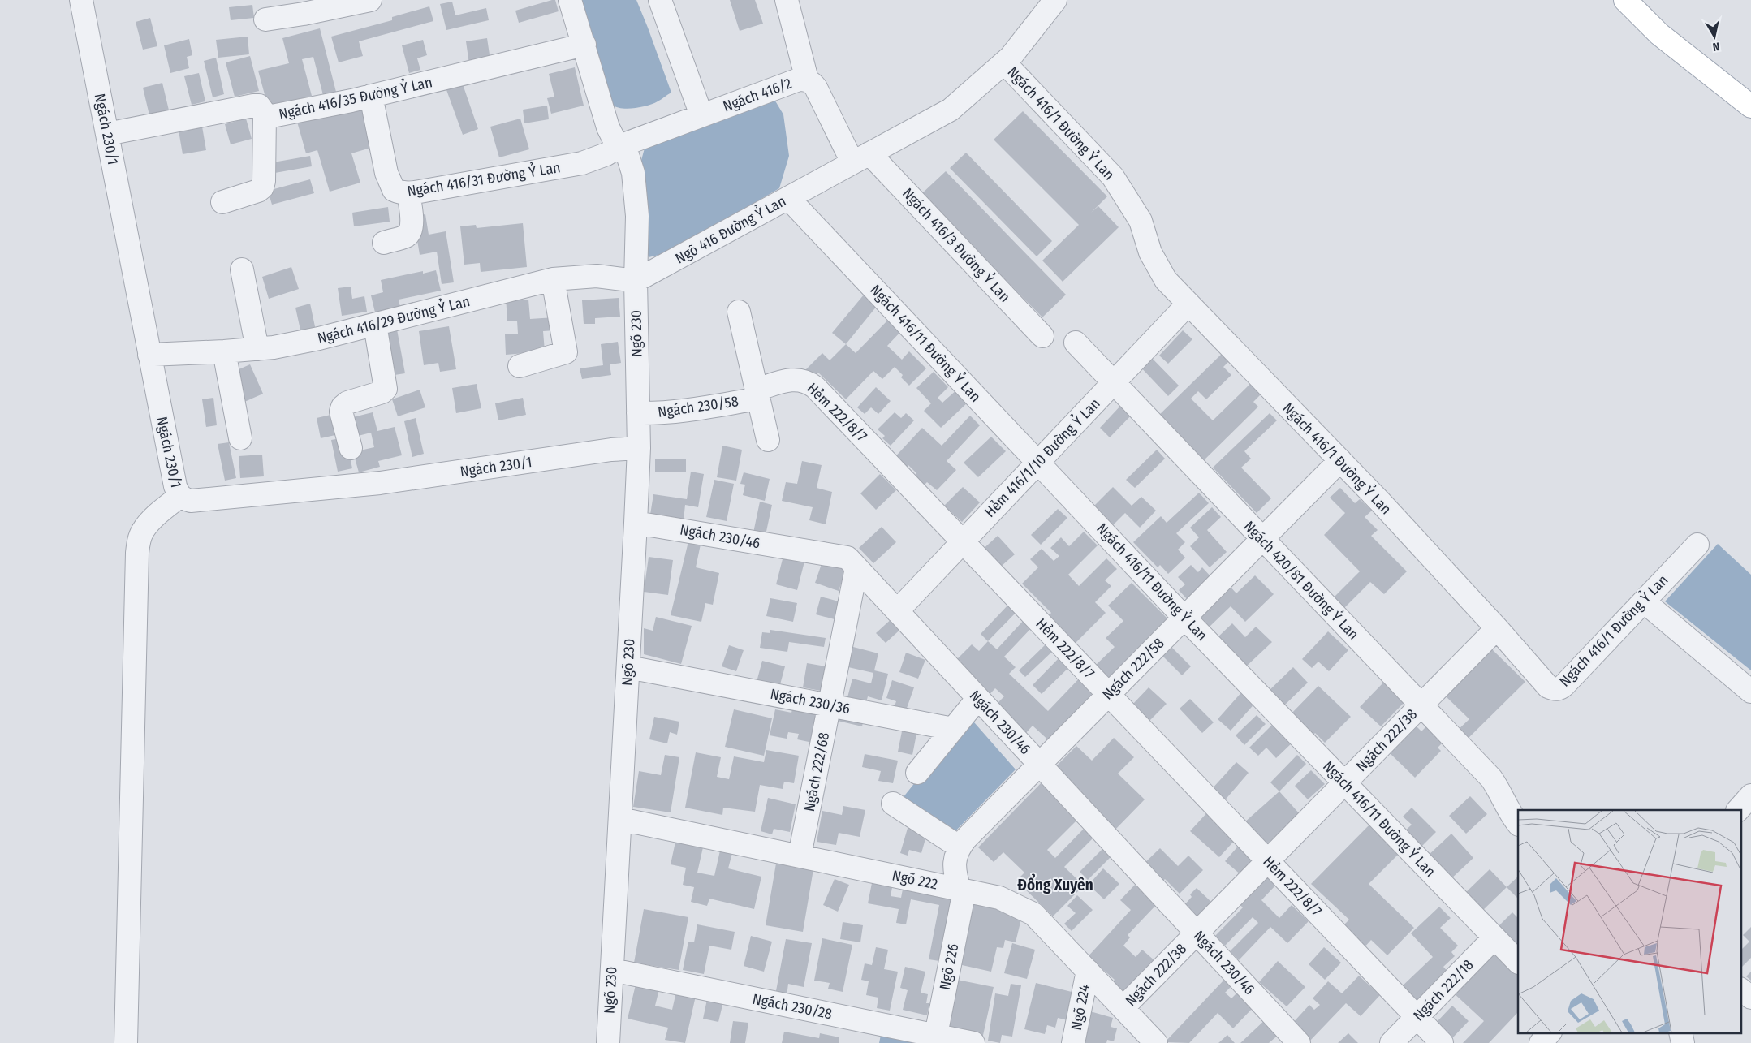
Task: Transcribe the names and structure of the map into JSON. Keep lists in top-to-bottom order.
{
  "streets": {
    "street": [
      "Ngách 416/2",
      "Ngách 416/35 Đường Ỷ Lan",
      "Ngách 416/1 Đường Ỷ Lan",
      "Ngách 230/1",
      "Ngách 416/31 Đường Ỷ Lan",
      "Ngõ 416 Đường Ỷ Lan",
      "Ngách 416/3 Đường Ỷ Lan",
      "Ngách 416/29 Đường Ỷ Lan",
      "Ngõ 230",
      "Ngách 416/11 Đường Ỷ Lan",
      "Ngách 230/58",
      "Hẻm 222/8/7",
      "Hẻm 416/1/10 Đường Ỷ Lan",
      "Ngách 230/46",
      "Ngách 420/81 Đường Ỷ Lan",
      "Ngách 222/58",
      "Ngách 230/36",
      "Ngách 222/38",
      "Ngách 222/68",
      "Ngõ 222",
      "Ngõ 226",
      "Ngách 222/18",
      "Ngách 230/28",
      "Ngõ 224"
    ]
  },
  "crossings": [
    ["Ngách 416/2", "Ngách 416/31 Đường Ỷ Lan"],
    ["Ngách 416/2", "Ngõ 416 Đường Ỷ Lan"],
    ["Ngách 416/2", "Ngách 416/3 Đường Ỷ Lan"],
    ["Ngách 416/35 Đường Ỷ Lan", "Ngách 230/1"],
    ["Ngách 416/35 Đường Ỷ Lan", "Ngách 416/31 Đường Ỷ Lan"],
    ["Ngách 416/1 Đường Ỷ Lan", "Ngõ 416 Đường Ỷ Lan"],
    ["Ngách 416/1 Đường Ỷ Lan", "Hẻm 416/1/10 Đường Ỷ Lan"],
    ["Ngách 416/1 Đường Ỷ Lan", "Ngách 222/58"],
    ["Ngách 416/1 Đường Ỷ Lan", "Ngách 222/38"],
    ["Ngách 230/1", "Ngách 416/29 Đường Ỷ Lan"],
    ["Ngách 230/1", "Ngõ 230"],
    ["Ngõ 416 Đường Ỷ Lan", "Ngách 416/3 Đường Ỷ Lan"],
    ["Ngõ 416 Đường Ỷ Lan", "Ngách 416/29 Đường Ỷ Lan"],
    ["Ngõ 416 Đường Ỷ Lan", "Ngõ 230"],
    ["Ngõ 416 Đường Ỷ Lan", "Ngách 416/11 Đường Ỷ Lan"],
    ["Ngách 416/29 Đường Ỷ Lan", "Ngõ 230"],
    ["Ngõ 230", "Ngách 230/58"],
    ["Ngõ 230", "Ngách 230/46"],
    ["Ngõ 230", "Ngách 230/36"],
    ["Ngõ 230", "Ngõ 222"],
    ["Ngõ 230", "Ngách 230/28"],
    ["Ngách 416/11 Đường Ỷ Lan", "Hẻm 416/1/10 Đường Ỷ Lan"],
    ["Ngách 416/11 Đường Ỷ Lan", "Ngách 222/58"],
    ["Ngách 416/11 Đường Ỷ Lan", "Ngách 222/38"],
    ["Ngách 416/11 Đường Ỷ Lan", "Ngách 222/18"],
    ["Ngách 230/58", "Hẻm 222/8/7"],
    ["Hẻm 222/8/7", "Hẻm 416/1/10 Đường Ỷ Lan"],
    ["Hẻm 222/8/7", "Ngách 222/58"],
    ["Hẻm 222/8/7", "Ngách 222/38"],
    ["Hẻm 222/8/7", "Ngách 222/18"],
    ["Hẻm 416/1/10 Đường Ỷ Lan", "Ngách 230/46"],
    ["Hẻm 416/1/10 Đường Ỷ Lan", "Ngách 420/81 Đường Ỷ Lan"],
    ["Ngách 230/46", "Ngách 222/58"],
    ["Ngách 230/46", "Ngách 222/38"],
    ["Ngách 230/46", "Ngách 222/68"],
    ["Ngách 420/81 Đường Ỷ Lan", "Ngách 222/58"],
    ["Ngách 420/81 Đường Ỷ Lan", "Ngách 222/38"],
    ["Ngách 230/36", "Ngách 222/68"],
    ["Ngách 222/38", "Ngõ 222"],
    ["Ngách 222/68", "Ngõ 222"],
    ["Ngõ 222", "Ngõ 226"],
    ["Ngõ 222", "Ngõ 224"],
    ["Ngõ 226", "Ngách 230/28"]
  ],
  "districts": ["Đổng Xuyên"],
  "north": "bottom"
}
